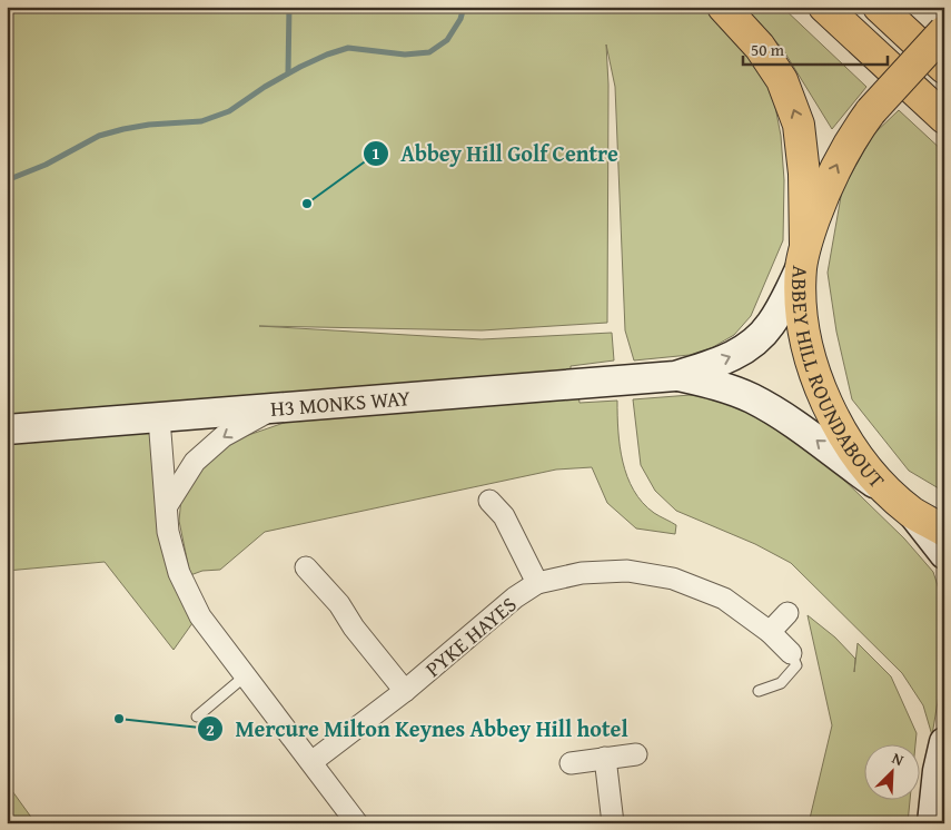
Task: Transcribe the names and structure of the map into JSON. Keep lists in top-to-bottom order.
{
  "streets": {
    "main road": ["ABBEY HILL ROUNDABOUT"],
    "street": ["H3 MONKS WAY", "PYKE HAYES"]
  },
  "crossings": [
    ["ABBEY HILL ROUNDABOUT", "H3 MONKS WAY"]
  ],
  "one_way": ["ABBEY HILL ROUNDABOUT"],
  "places": ["Abbey Hill Golf Centre", "Mercure Milton Keynes Abbey Hill hotel"],
  "scale_bar": "50 m",
  "north": "top right"
}
